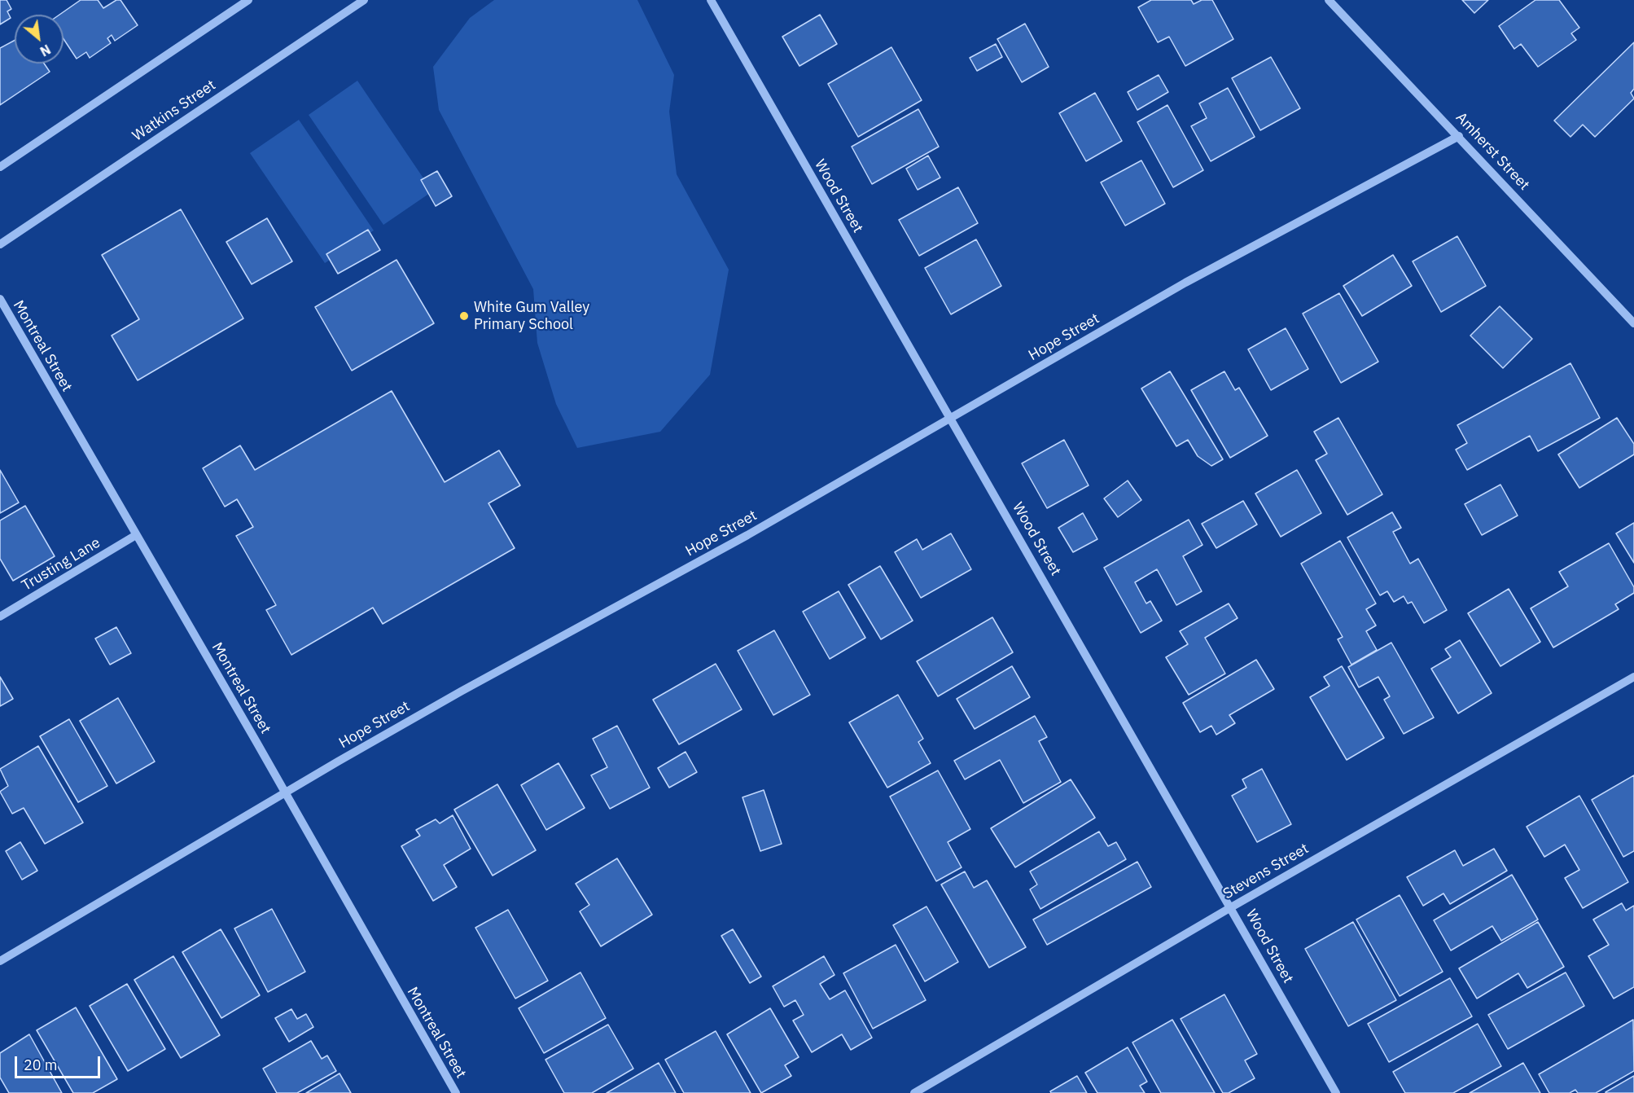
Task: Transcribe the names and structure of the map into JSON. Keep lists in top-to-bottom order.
{
  "streets": {
    "street": [
      "Watkins Street",
      "Amherst Street",
      "Wood Street",
      "Hope Street",
      "Montreal Street",
      "Trusting Lane",
      "Stevens Street"
    ]
  },
  "crossings": [
    ["Amherst Street", "Hope Street"],
    ["Wood Street", "Hope Street"],
    ["Wood Street", "Stevens Street"],
    ["Hope Street", "Montreal Street"],
    ["Montreal Street", "Trusting Lane"]
  ],
  "places": ["White Gum Valley Primary School"],
  "scale_bar": "20 m",
  "north": "bottom right"
}
